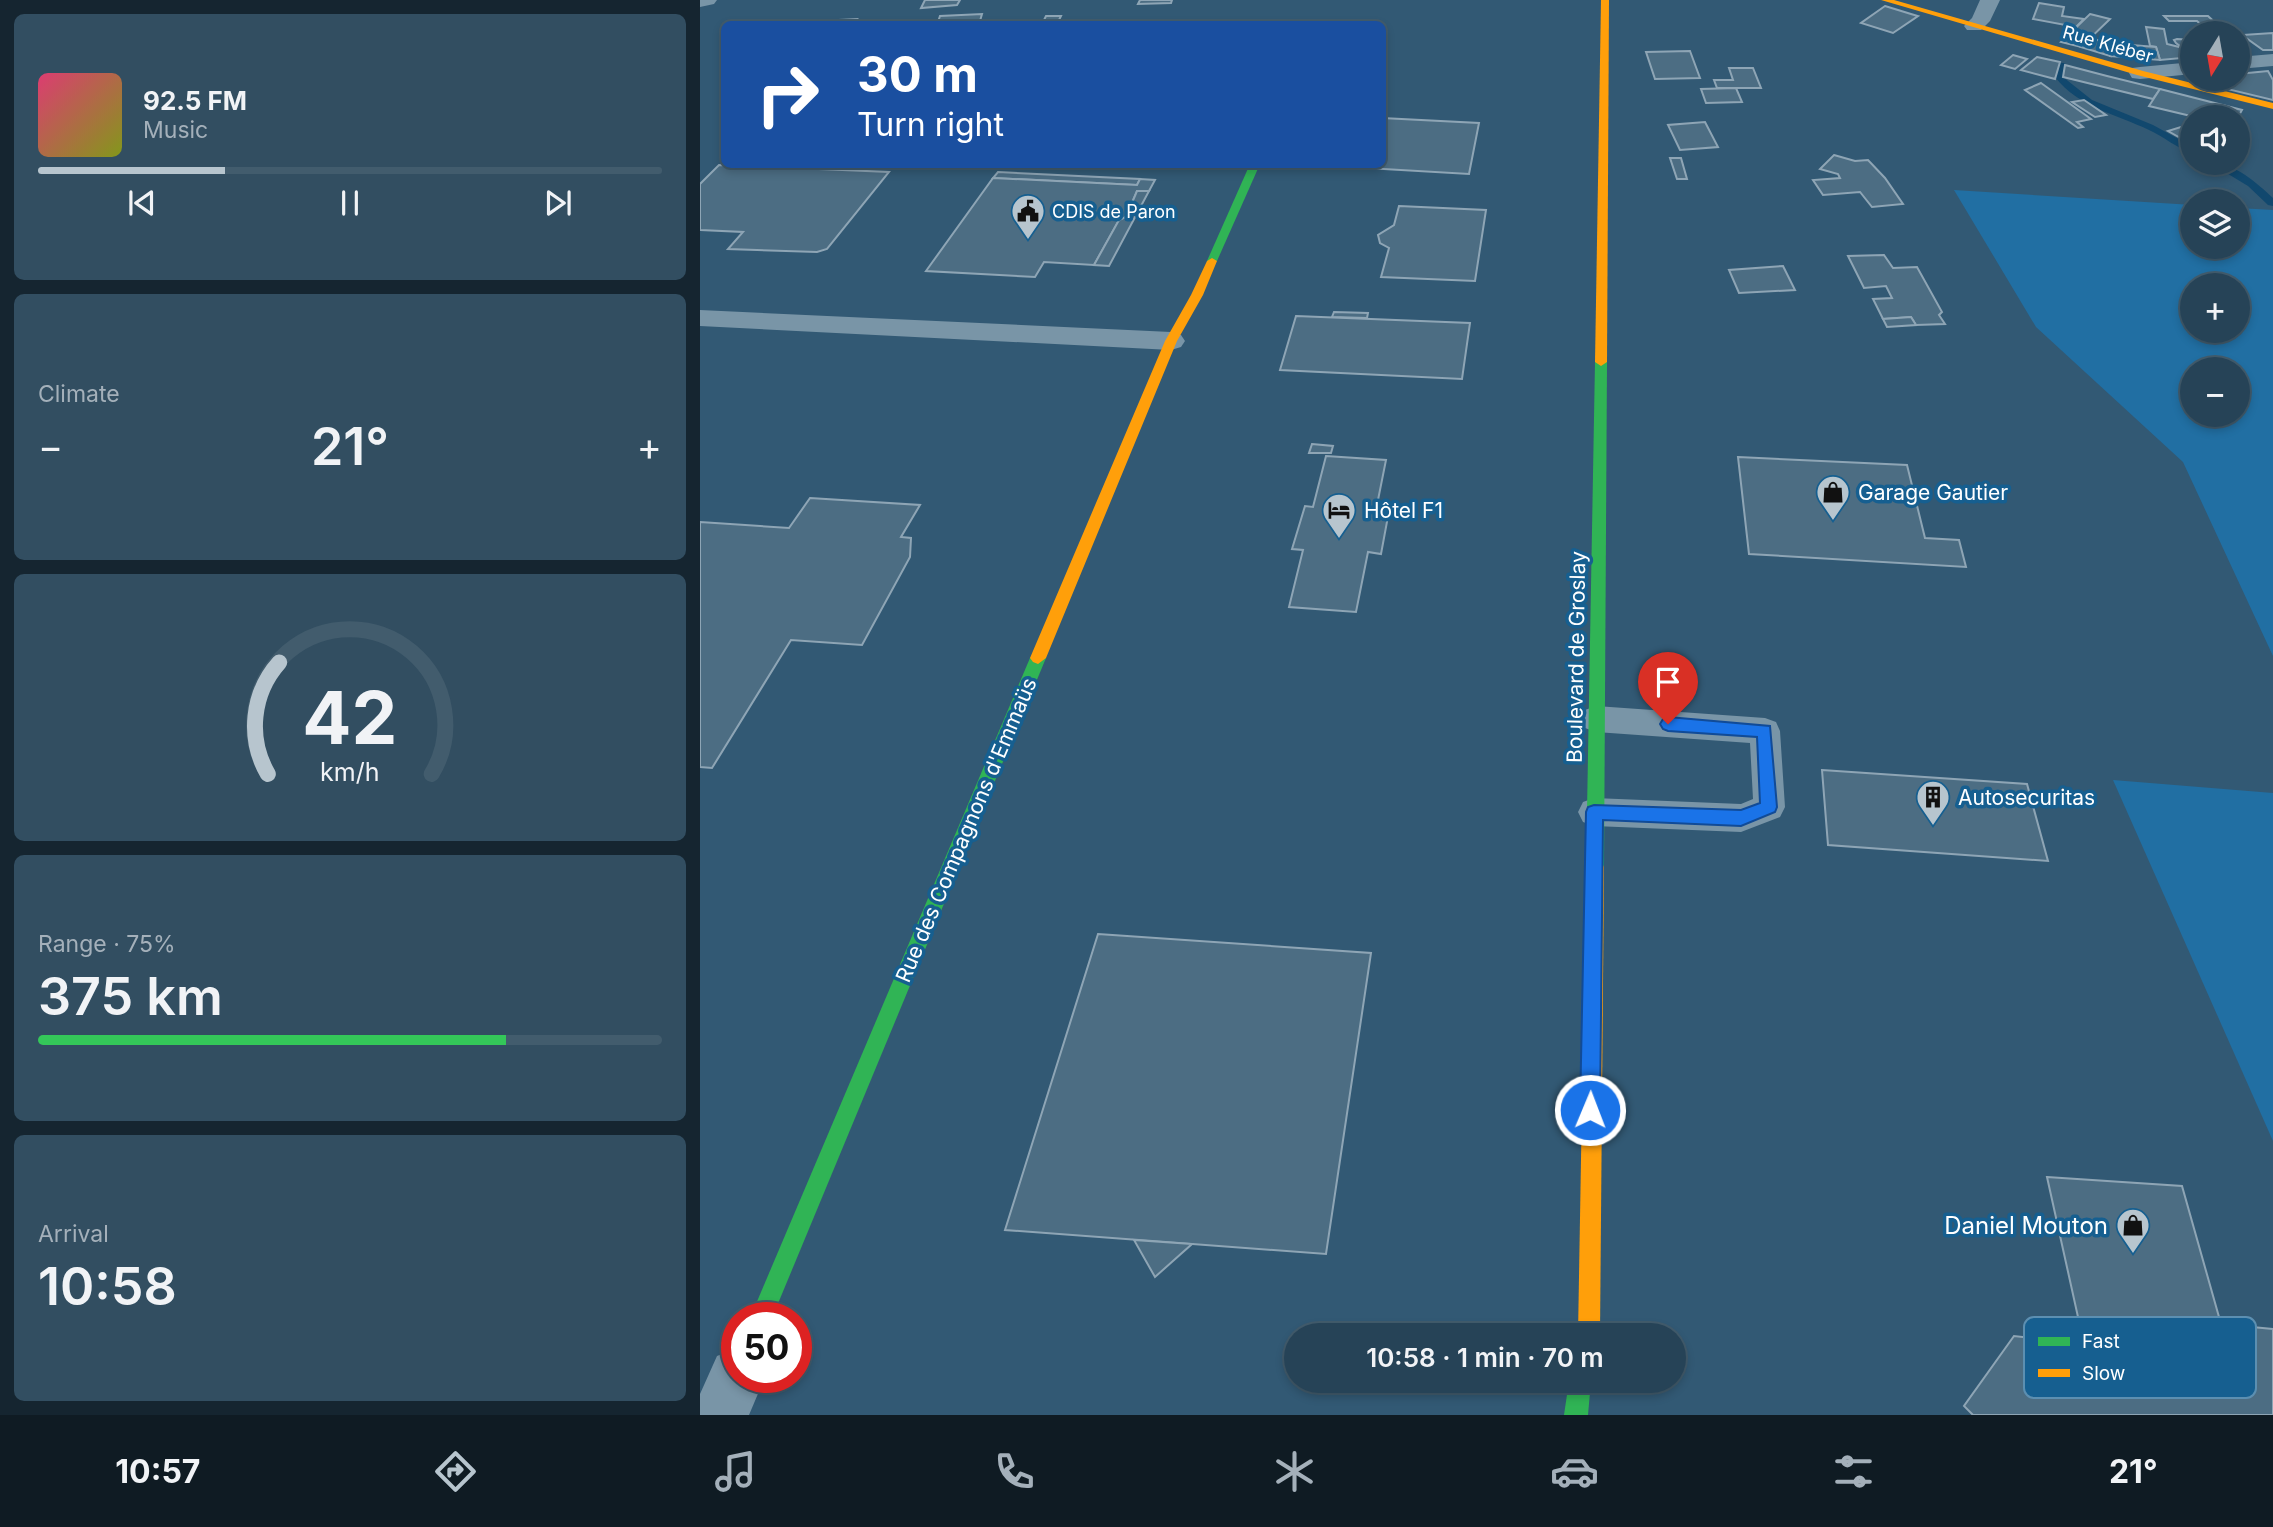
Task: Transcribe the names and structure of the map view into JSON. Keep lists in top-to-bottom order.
{
  "streets": {
    "street": ["Rue Kléber", "Boulevard de Groslay", "Rue des Compagnons d'Emmaüs"]
  },
  "places": {
    "public building": ["CDIS de Paron"],
    "shop": ["Garage Gautier", "Daniel Mouton"],
    "hotel": ["Hôtel F1"],
    "building": ["Autosecuritas"]
  },
  "legend": ["Fast", "Slow"],
  "north": "bottom",
  "page": {
    "map_buttons": ["+", "−"],
    "turn": ["30 m", "Turn right"],
    "song": ["92.5 FM", "Music"],
    "tile": [
      "Climate",
      ["Range · 75%", "375 km"],
      ["Arrival", "10:58"]
    ],
    "heat": ["−", "21°", "+"],
    "limit": "50",
    "trip": "10:58 · 1 min · 70 m",
    "tabs": ["10:57", "21°"],
    "gauge": ["42", "km/h"]
  }
}
